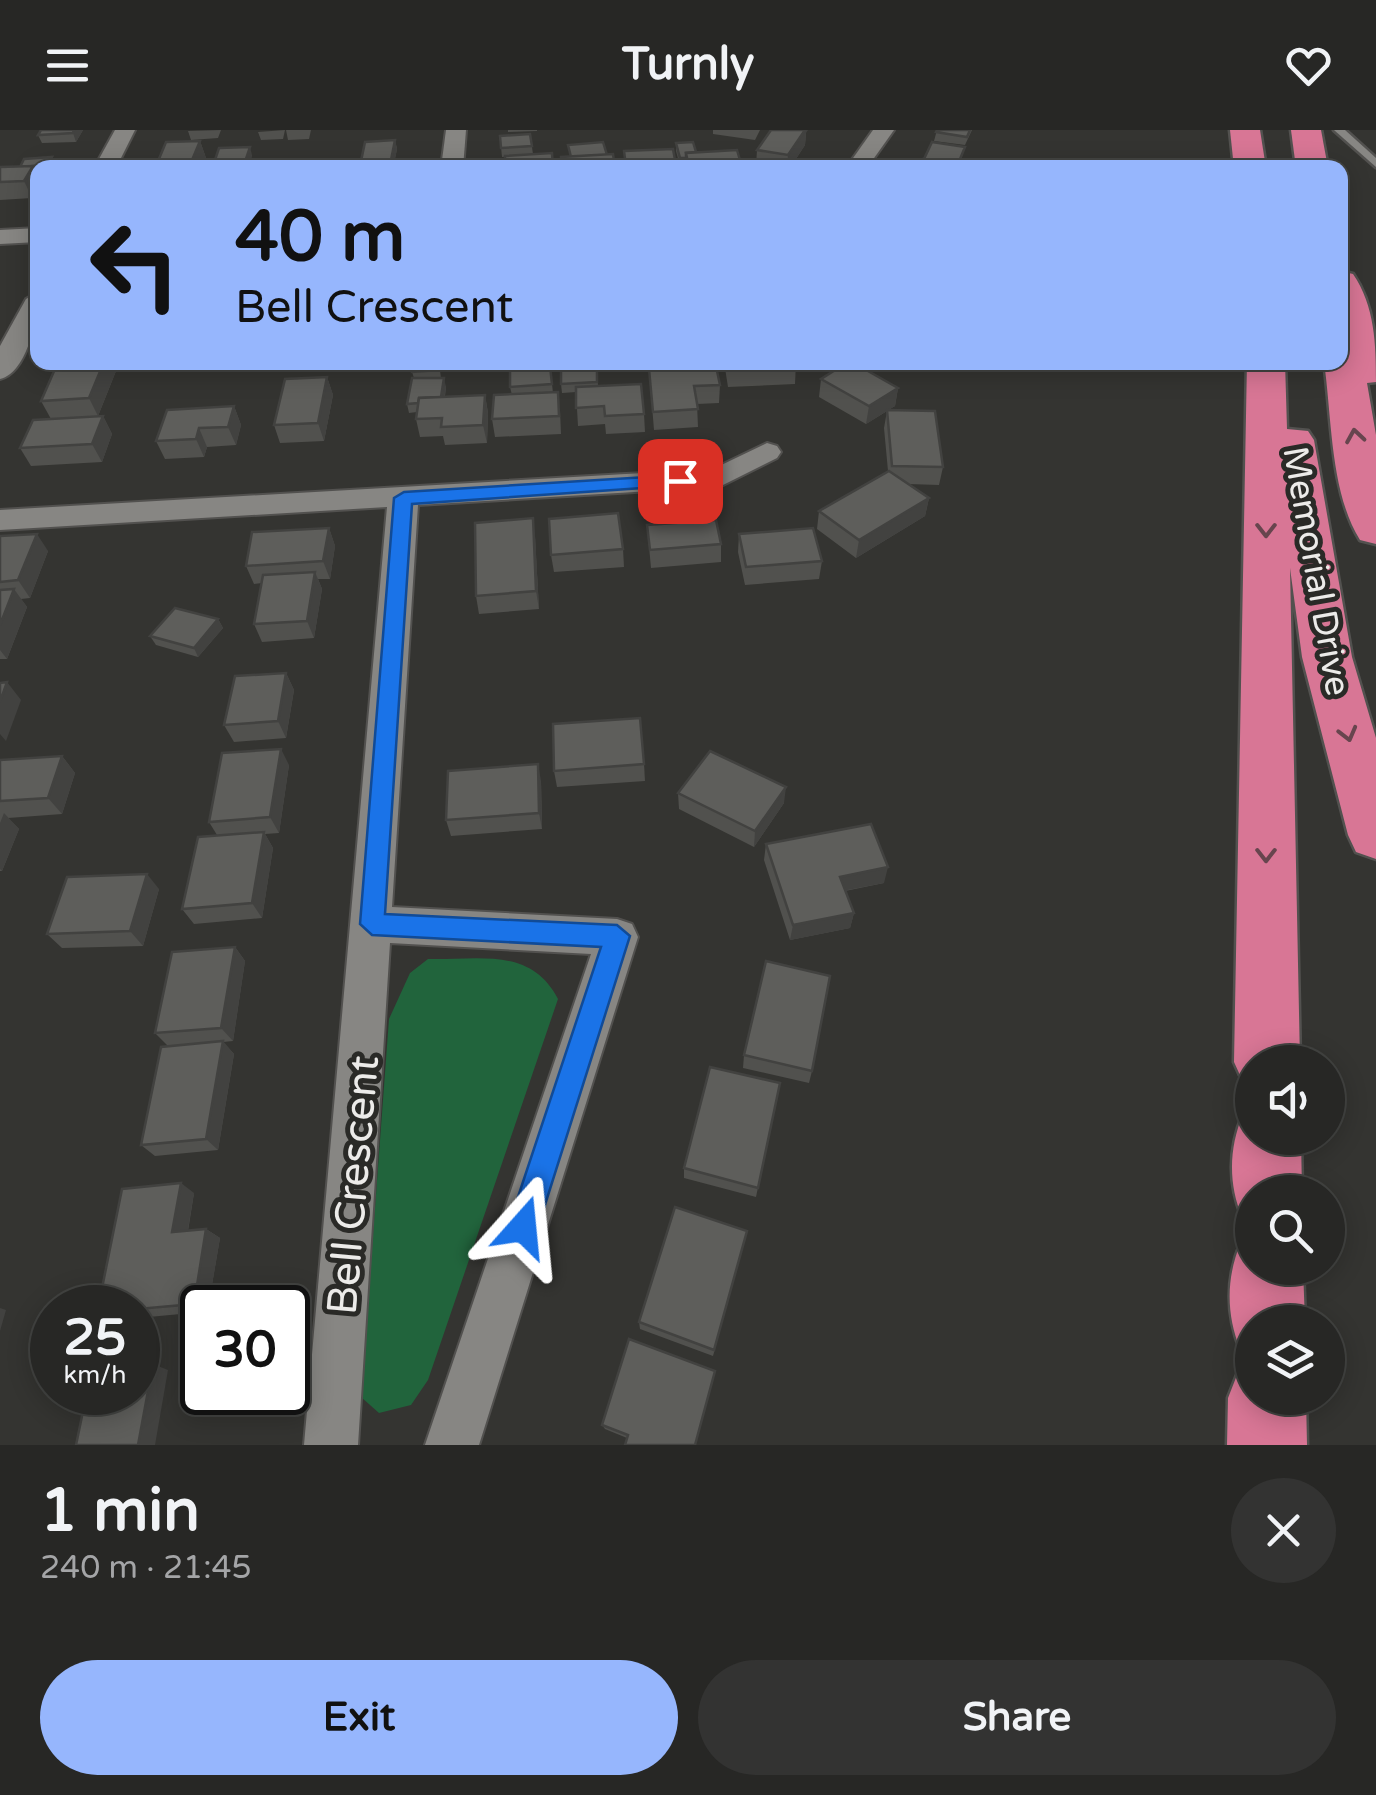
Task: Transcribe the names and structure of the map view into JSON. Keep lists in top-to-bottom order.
{
  "streets": {
    "highway": ["Memorial Drive"],
    "street": ["Bell Crescent"]
  },
  "page": {
    "header": "Turnly",
    "turn": ["40 m", "Bell Crescent"],
    "speed": "25 km/h",
    "limit": "30",
    "heading": ["1 min", "240 m · 21:45"],
    "buttons": ["Exit", "Share"]
  }
}
